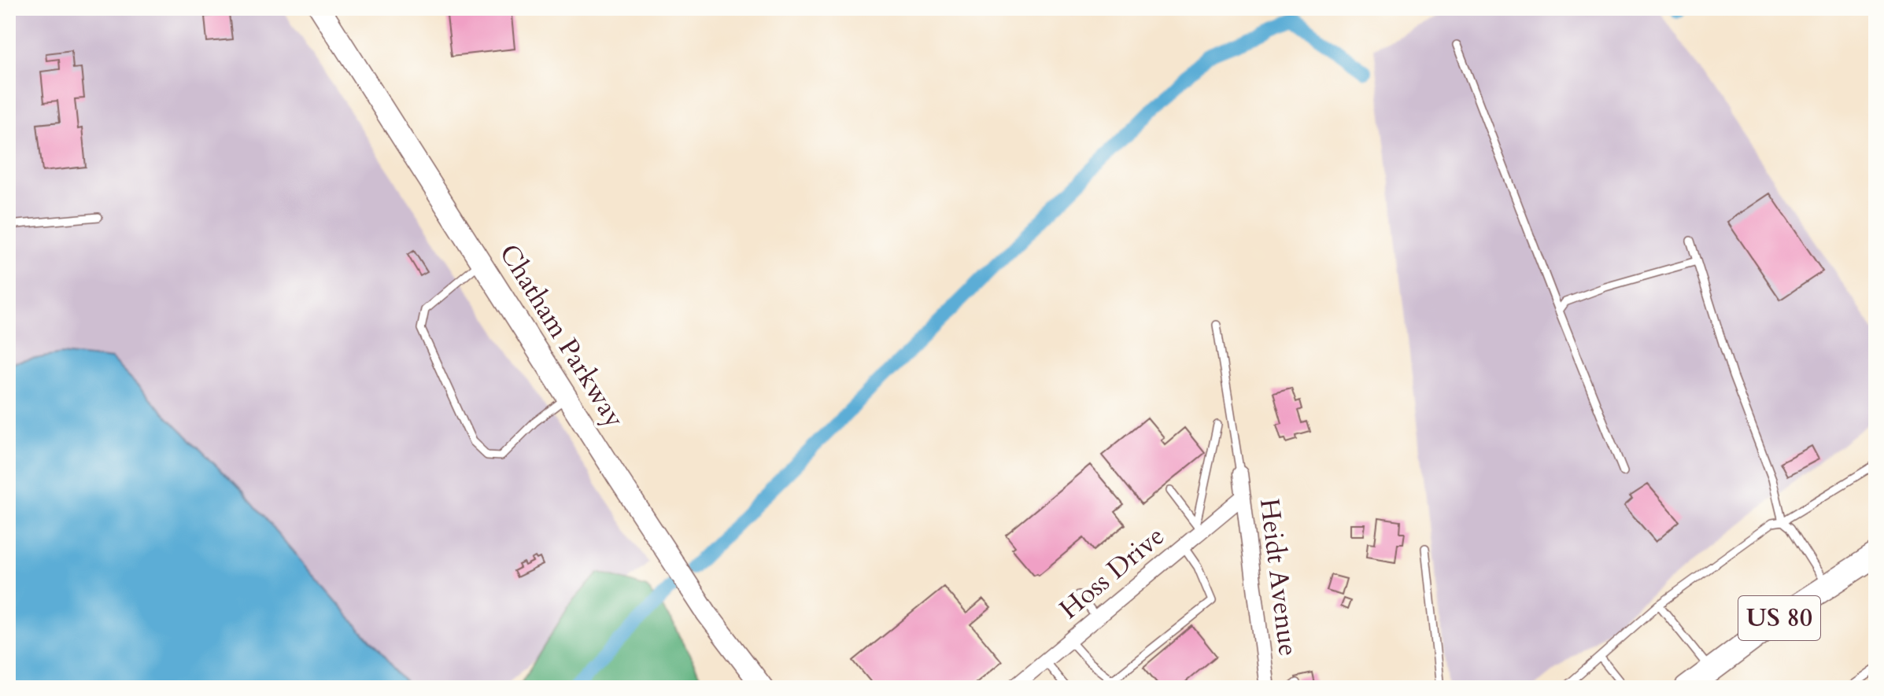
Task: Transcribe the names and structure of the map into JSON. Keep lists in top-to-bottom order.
{
  "streets": {
    "main road": ["Chatham Parkway", "US 80"],
    "street": ["Hoss Drive", "Heidt Avenue"]
  },
  "crossings": [
    ["Hoss Drive", "Heidt Avenue"]
  ]
}
